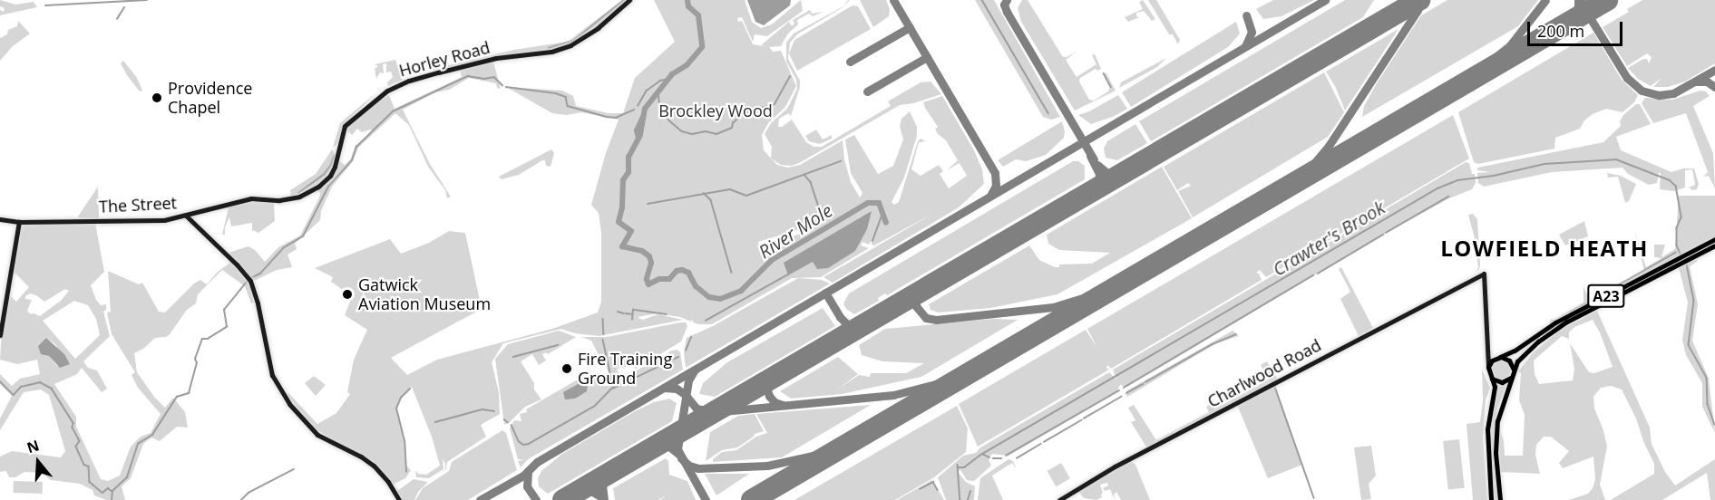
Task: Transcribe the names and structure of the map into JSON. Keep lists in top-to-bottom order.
{
  "streets": {
    "main road": ["A23"],
    "street": ["Horley Road", "The Street", "Charlwood Road"]
  },
  "crossings": [
    ["Horley Road", "The Street"]
  ],
  "districts": ["LOWFIELD HEATH"],
  "water": ["River Mole", "Crawter's Brook"],
  "parks": ["Brockley Wood"],
  "places": ["Providence Chapel", "Gatwick Aviation Museum", "Fire Training Ground"],
  "scale_bar": "200 m",
  "north": "top"
}
